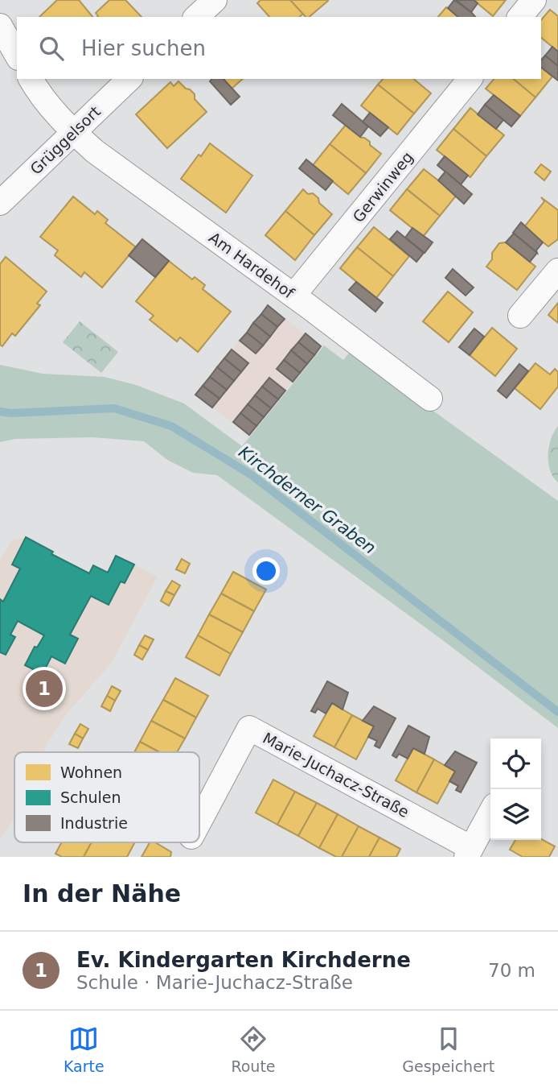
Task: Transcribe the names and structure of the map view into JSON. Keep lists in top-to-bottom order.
{
  "streets": {
    "street": [
      "Grüggelsort",
      "Gerwinweg",
      "Am Hardehof",
      "Marie-Juchacz-Straße"
    ]
  },
  "crossings": [
    ["Grüggelsort", "Am Hardehof"],
    ["Gerwinweg", "Am Hardehof"]
  ],
  "water": ["Kirchderner Graben"],
  "legend": ["Wohnen", "Schulen", "Industrie"],
  "page": {
    "search": "Hier suchen",
    "pins": "1",
    "heading": "In der Nähe",
    "list": [
      {
        "mark": "1",
        "name": "Ev. Kindergarten Kirchderne",
        "note": "Schule · Marie-Juchacz-Straße",
        "value": "70 m"
      }
    ],
    "nav": ["Karte", "Route", "Gespeichert"]
  }
}
